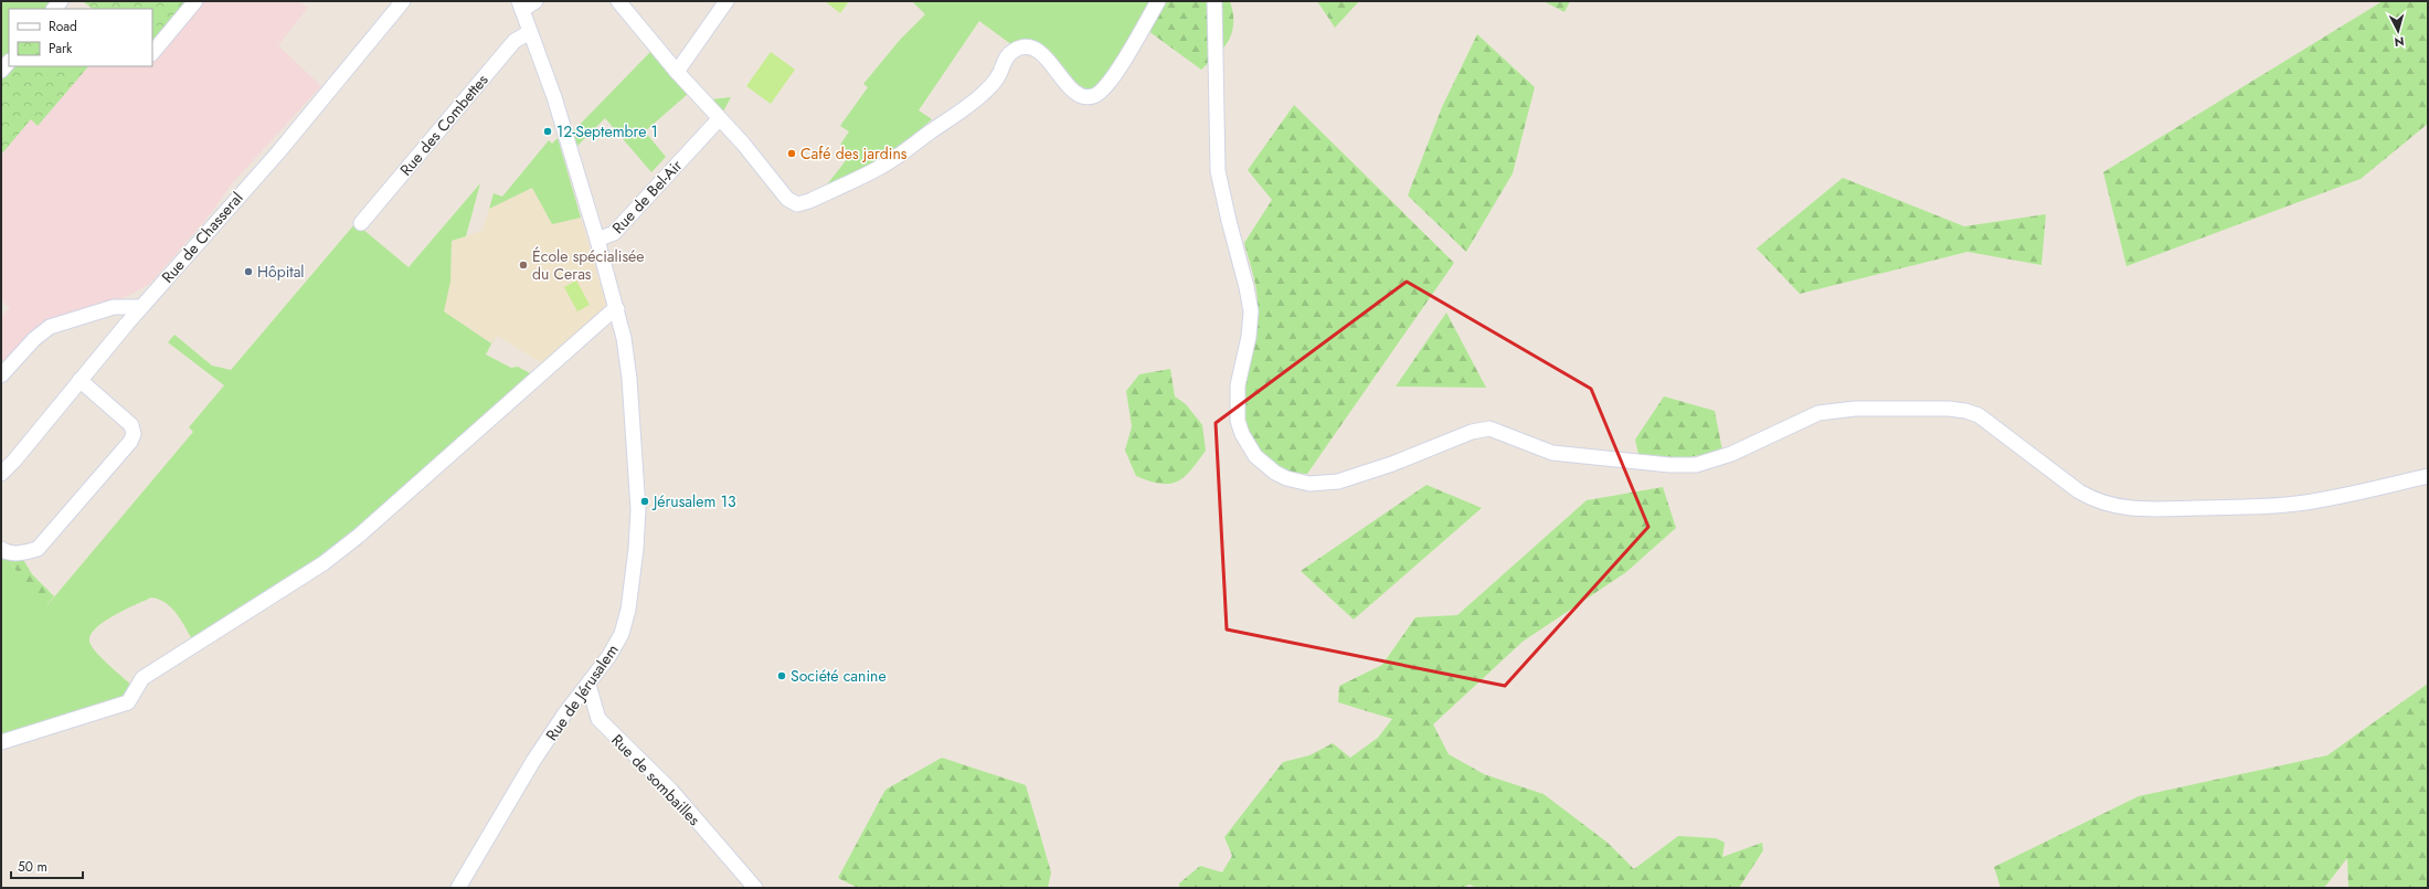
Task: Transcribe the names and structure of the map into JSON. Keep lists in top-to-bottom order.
{
  "streets": {
    "street": [
      "Rue des Combettes",
      "Rue de Bel-Air",
      "Rue de Chasseral",
      "Rue de Jérusalem",
      "Rue de sombailles"
    ]
  },
  "crossings": [
    ["Rue des Combettes", "Rue de Bel-Air"],
    ["Rue de Bel-Air", "Rue de Jérusalem"],
    ["Rue de Jérusalem", "Rue de sombailles"]
  ],
  "places": [
    "12-Septembre 1",
    "Café des jardins",
    "École spécialisée du Ceras",
    "Hôpital",
    "Jérusalem 13",
    "Société canine"
  ],
  "legend": ["Road", "Park"],
  "scale_bar": "50 m",
  "north": "bottom"
}
